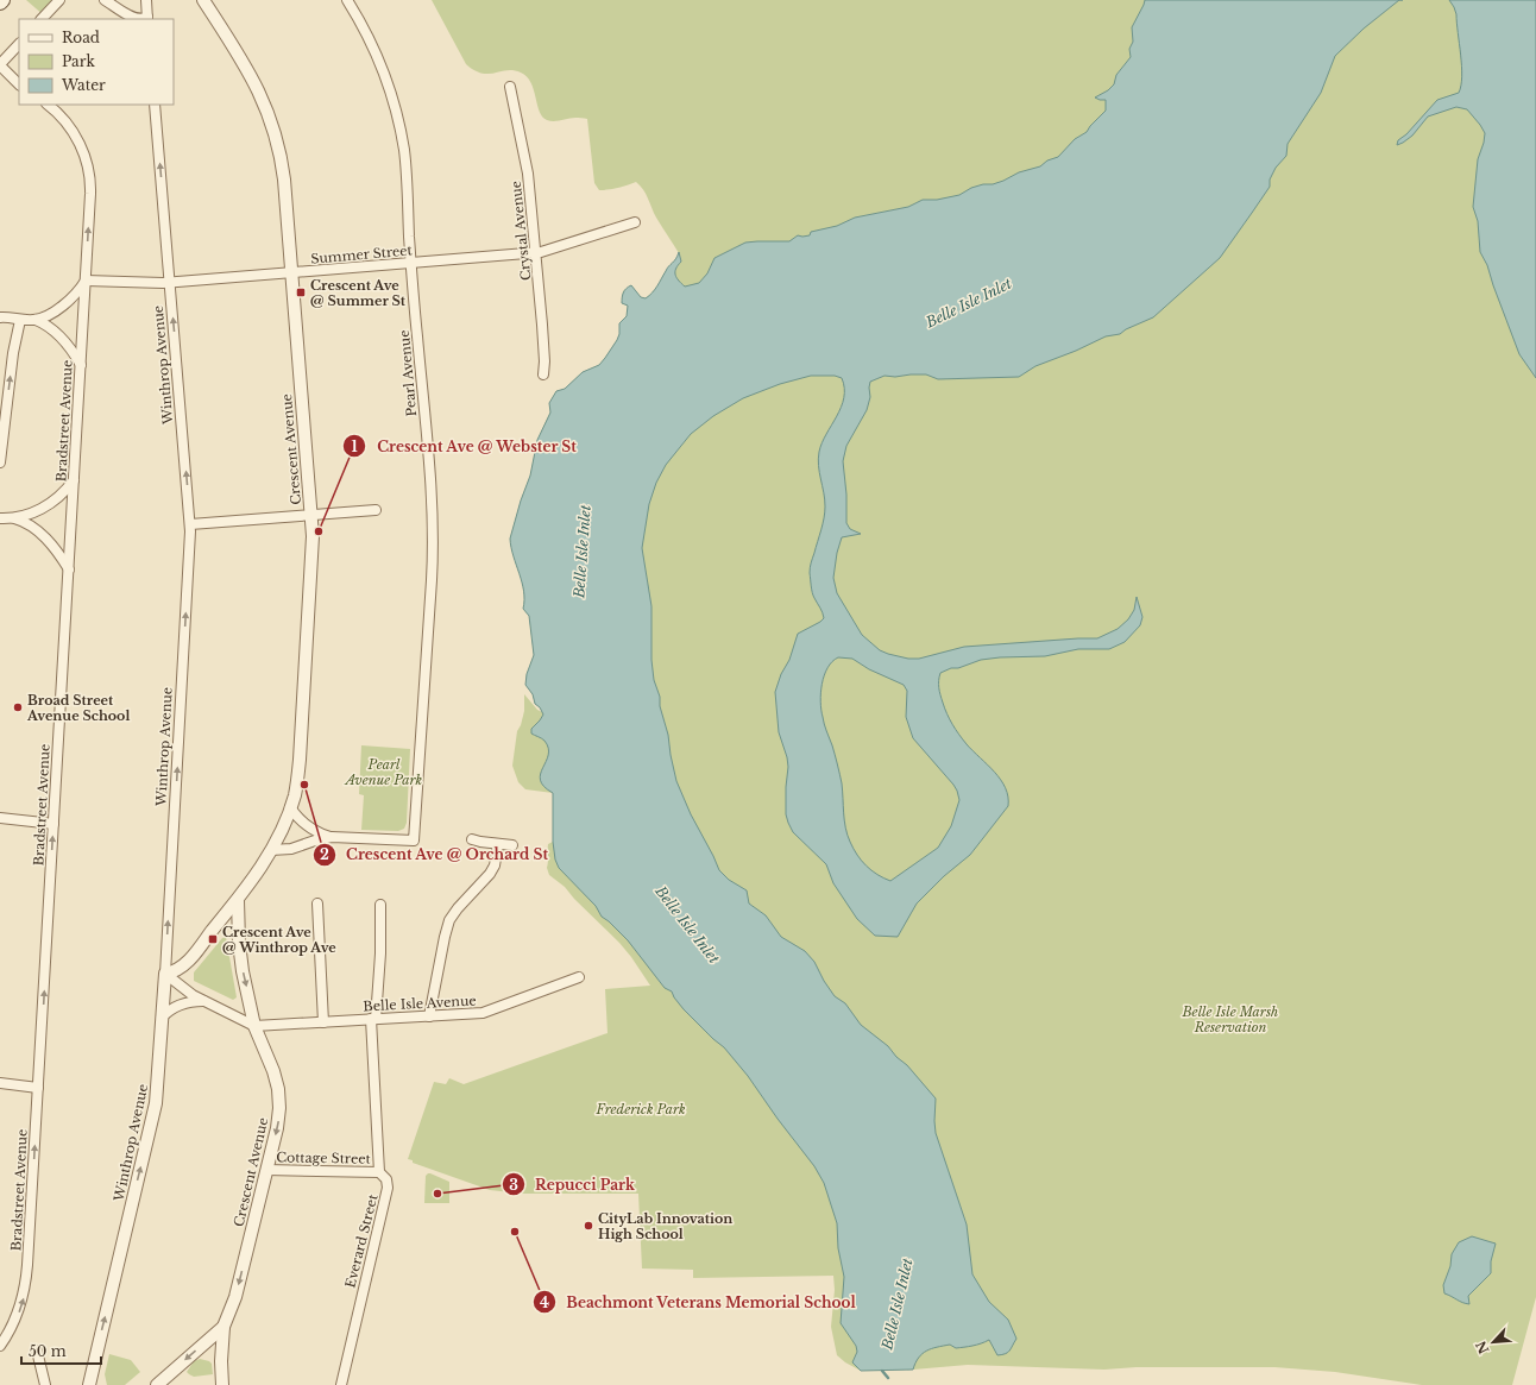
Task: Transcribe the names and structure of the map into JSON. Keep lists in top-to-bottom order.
{
  "streets": {
    "street": [
      "Crystal Avenue",
      "Summer Street",
      "Winthrop Avenue",
      "Pearl Avenue",
      "Bradstreet Avenue",
      "Crescent Avenue",
      "Belle Isle Avenue",
      "Cottage Street",
      "Everard Street"
    ]
  },
  "crossings": [
    ["Crystal Avenue", "Summer Street"],
    ["Summer Street", "Winthrop Avenue"],
    ["Summer Street", "Pearl Avenue"],
    ["Summer Street", "Bradstreet Avenue"],
    ["Summer Street", "Crescent Avenue"],
    ["Winthrop Avenue", "Crescent Avenue"],
    ["Crescent Avenue", "Belle Isle Avenue"],
    ["Crescent Avenue", "Cottage Street"],
    ["Belle Isle Avenue", "Everard Street"],
    ["Cottage Street", "Everard Street"]
  ],
  "one_way": ["Winthrop Avenue", "Bradstreet Avenue"],
  "water": ["Belle Isle Inlet"],
  "parks": ["Pearl Avenue Park", "Belle Isle Marsh Reservation", "Frederick Park"],
  "places": {
    "transit": ["Crescent Ave @ Summer St", "Crescent Ave @ Winthrop Ave"],
    "other": [
      "Crescent Ave @ Webster St",
      "Broad Street Avenue School",
      "Crescent Ave @ Orchard St",
      "Repucci Park",
      "CityLab Innovation High School",
      "Beachmont Veterans Memorial School"
    ]
  },
  "legend": ["Road", "Park", "Water"],
  "scale_bar": "50 m",
  "north": "bottom left"
}
